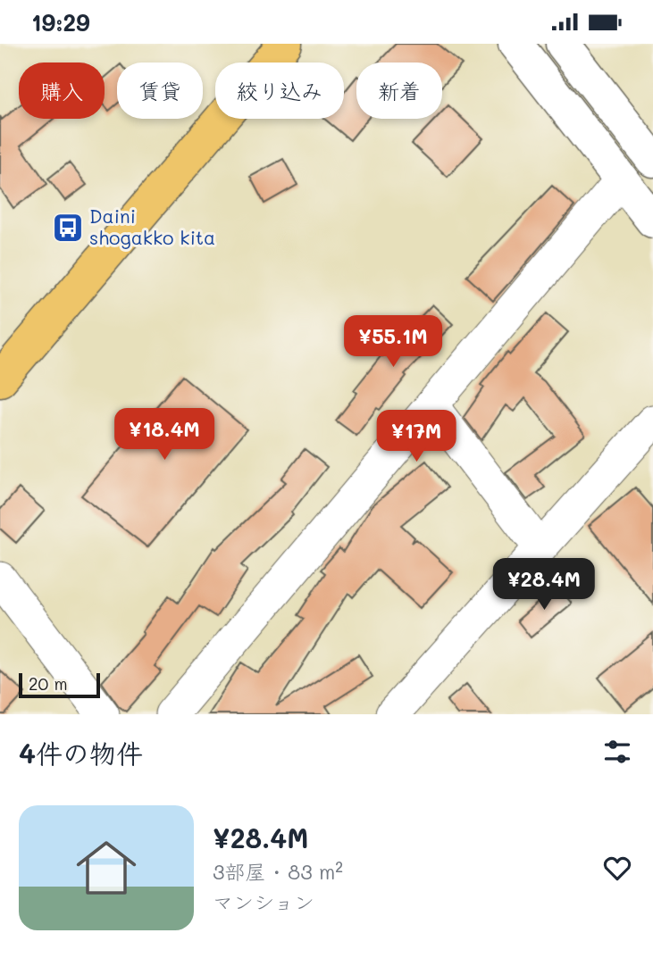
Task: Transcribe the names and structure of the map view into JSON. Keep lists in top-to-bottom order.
{
  "places": {
    "bus stop": ["Daini shogakko kita"]
  },
  "scale_bar": "20 m",
  "page": {
    "status": "19:29",
    "chip": [
      "購入",
      "賃貸",
      "絞り込み",
      "新着"
    ],
    "price": [
      "¥55.1M",
      "¥18.4M",
      "¥17M",
      "¥28.4M"
    ],
    "scale": "20 m",
    "heading": "4件の物件",
    "list": [
      {
        "name": "¥28.4M",
        "note": "3部屋 · 83 m² · マンション"
      }
    ]
  }
}
